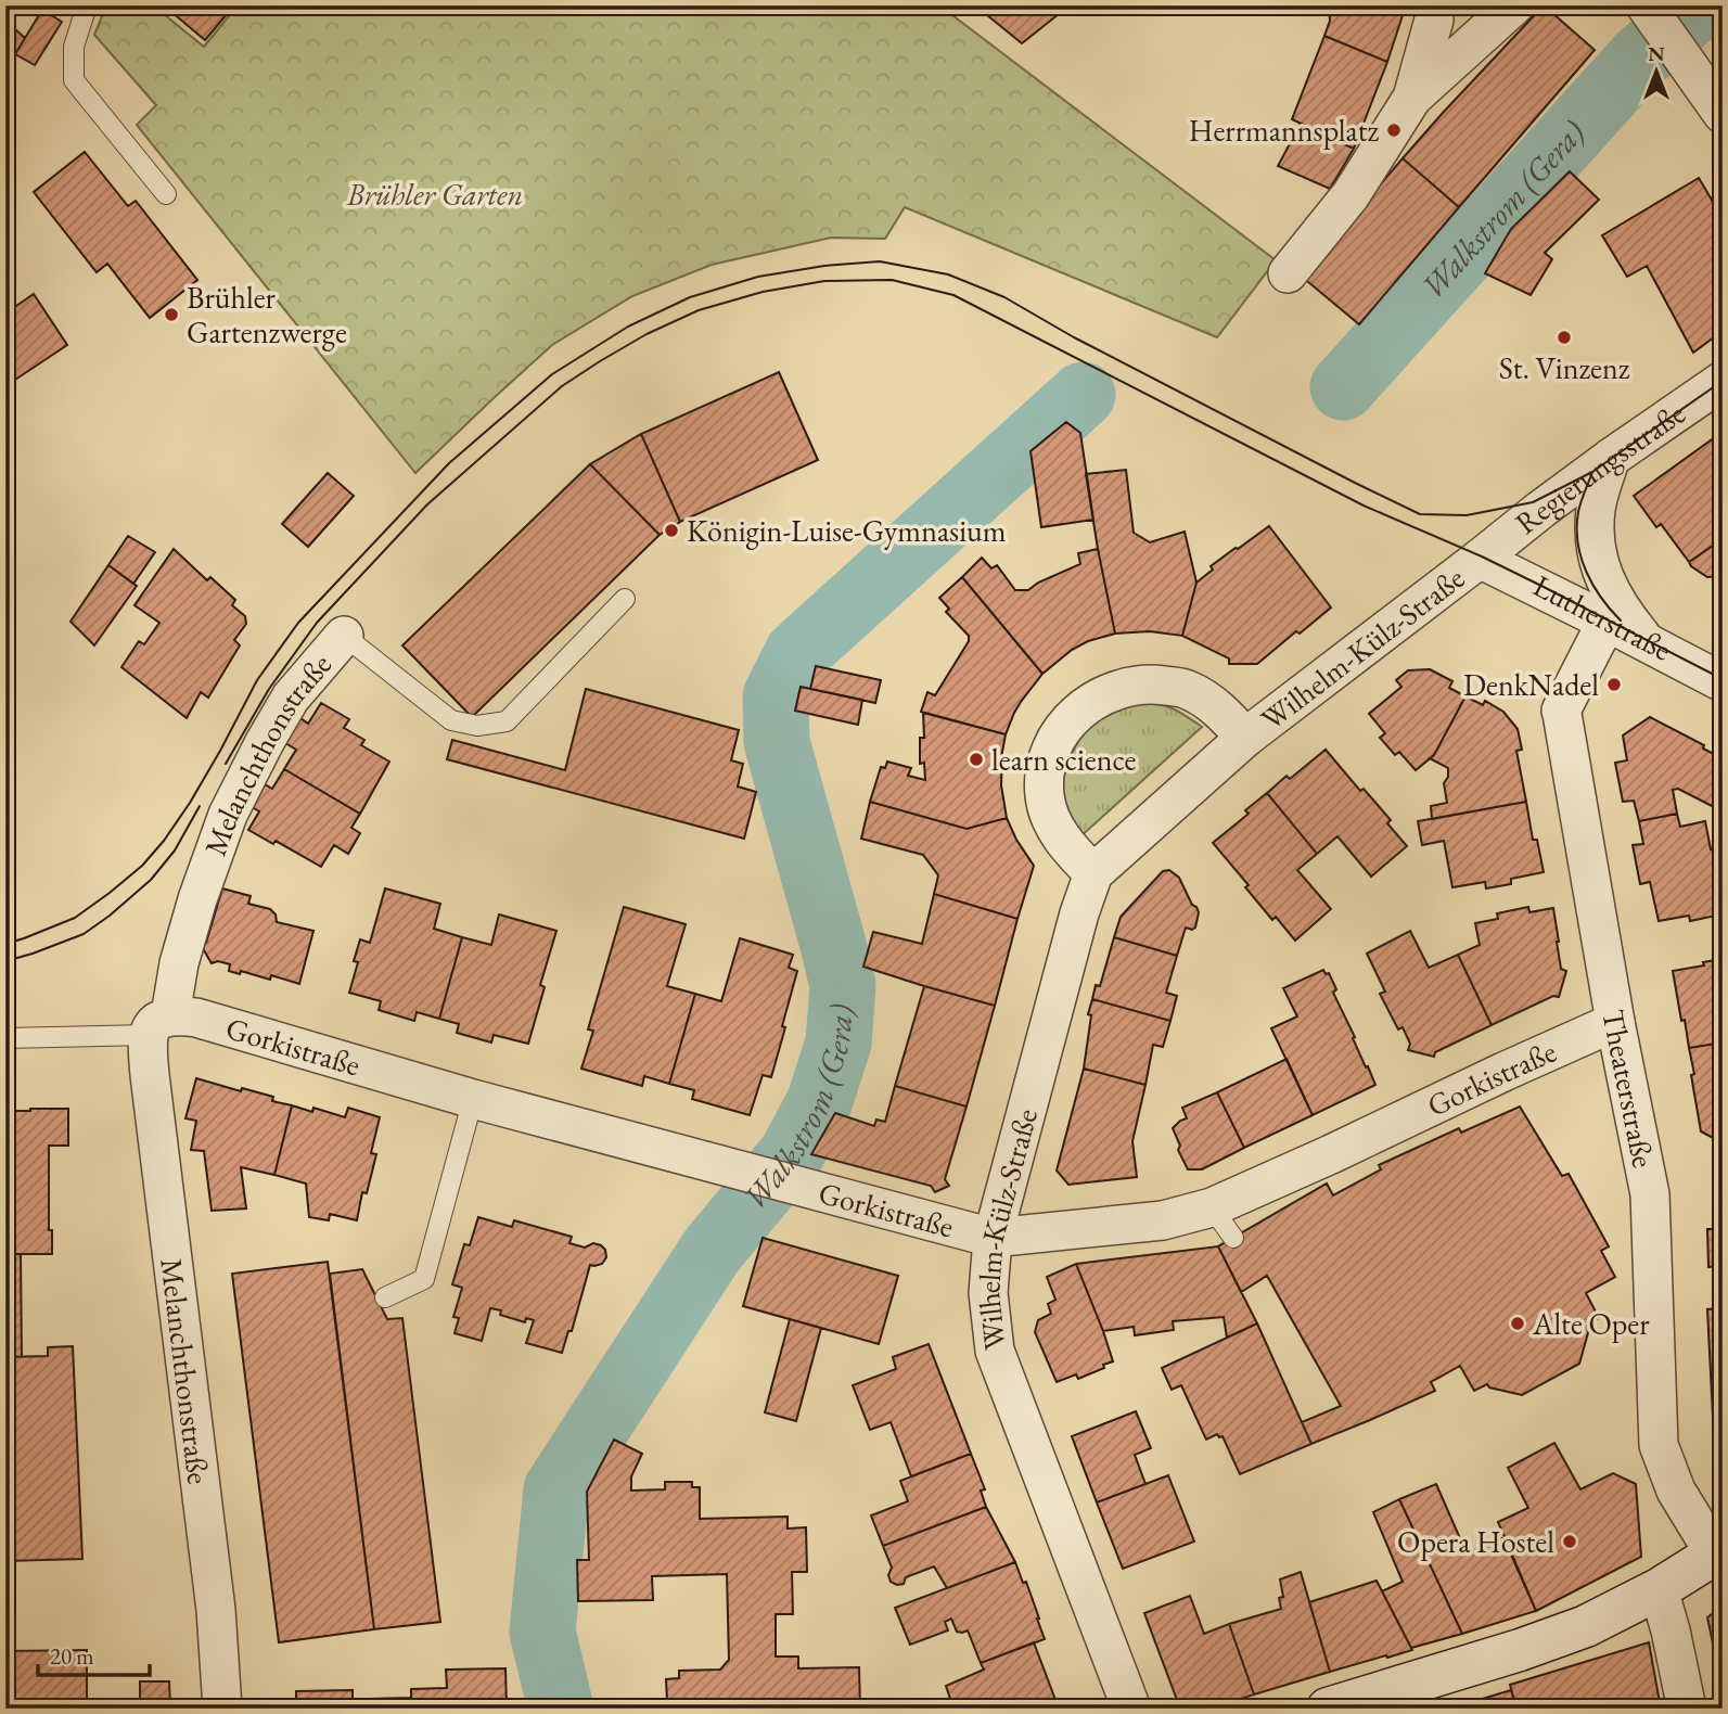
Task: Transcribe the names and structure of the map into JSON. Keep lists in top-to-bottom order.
{
  "streets": {
    "street": [
      "Regierungsstraße",
      "Lutherstraße",
      "Wilhelm-Külz-Straße",
      "Melanchthonstraße",
      "Gorkistraße",
      "Theaterstraße"
    ]
  },
  "crossings": [
    ["Regierungsstraße", "Lutherstraße"],
    ["Regierungsstraße", "Wilhelm-Külz-Straße"],
    ["Lutherstraße", "Wilhelm-Külz-Straße"],
    ["Lutherstraße", "Theaterstraße"],
    ["Wilhelm-Külz-Straße", "Gorkistraße"],
    ["Melanchthonstraße", "Gorkistraße"],
    ["Gorkistraße", "Theaterstraße"]
  ],
  "water": ["Walkstrom (Gera)"],
  "parks": ["Brühler Garten"],
  "places": [
    "Herrmannsplatz",
    "Brühler Gartenzwerge",
    "St. Vinzenz",
    "Königin-Luise-Gymnasium",
    "DenkNadel",
    "learn science",
    "Alte Oper",
    "Opera Hostel"
  ],
  "scale_bar": "20 m",
  "north": "top"
}
